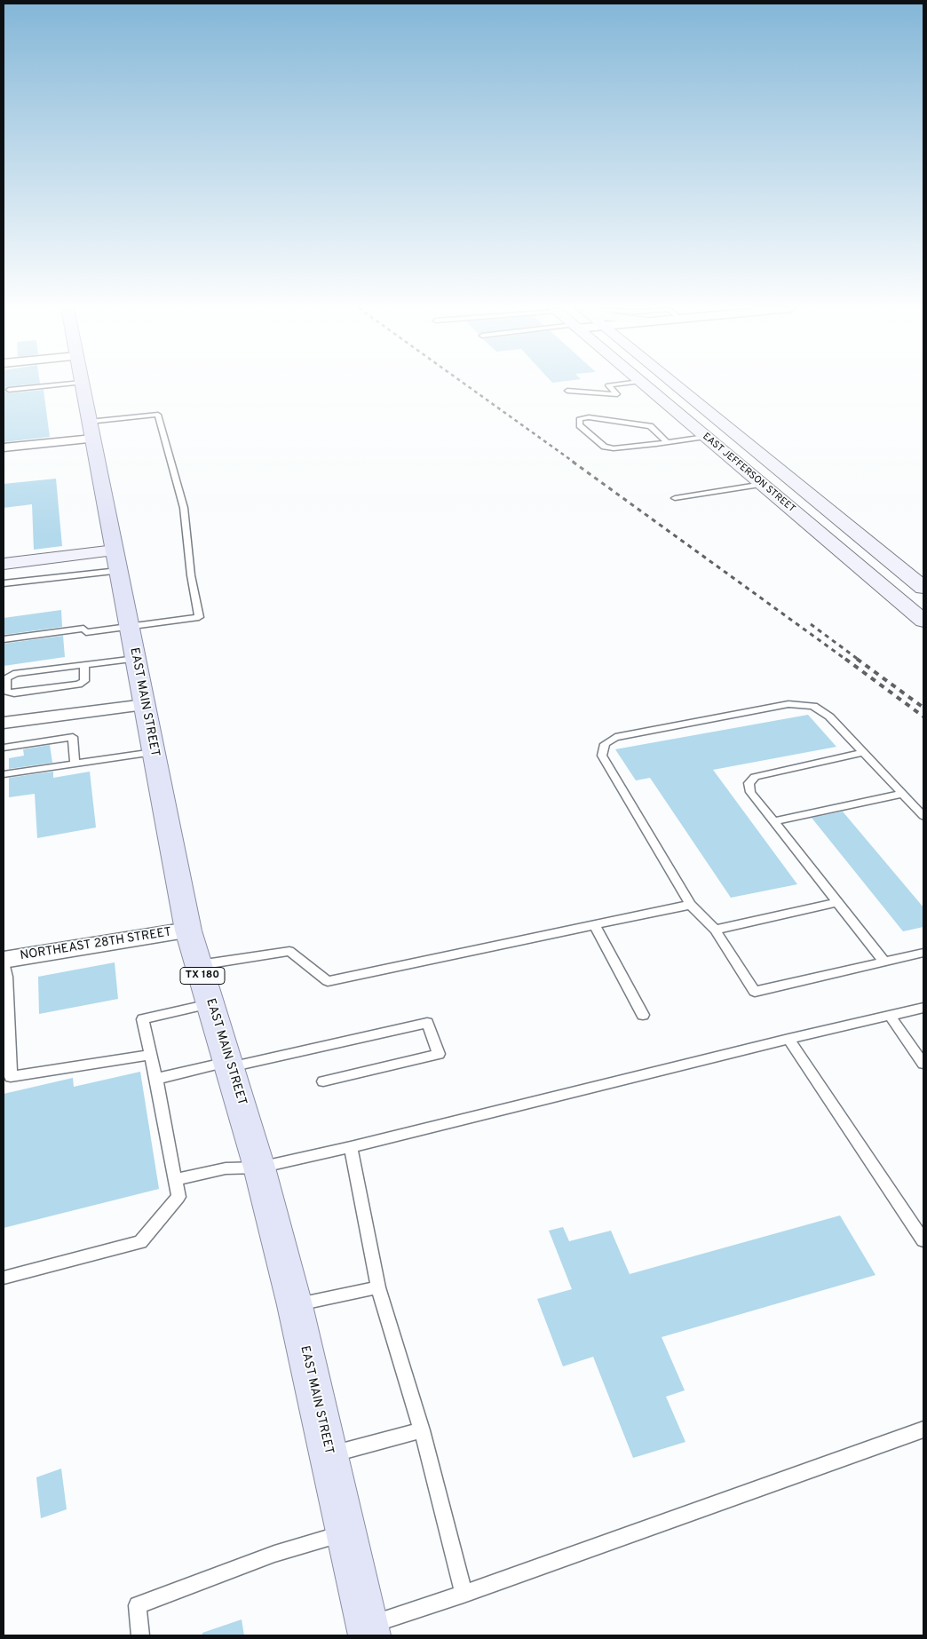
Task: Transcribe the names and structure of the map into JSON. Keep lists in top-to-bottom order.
{
  "streets": {
    "main road": ["EAST JEFFERSON STREET", "EAST MAIN STREET", "TX 180"],
    "street": ["NORTHEAST 28TH STREET"]
  },
  "crossings": [
    ["EAST MAIN STREET", "NORTHEAST 28TH STREET"]
  ]
}
